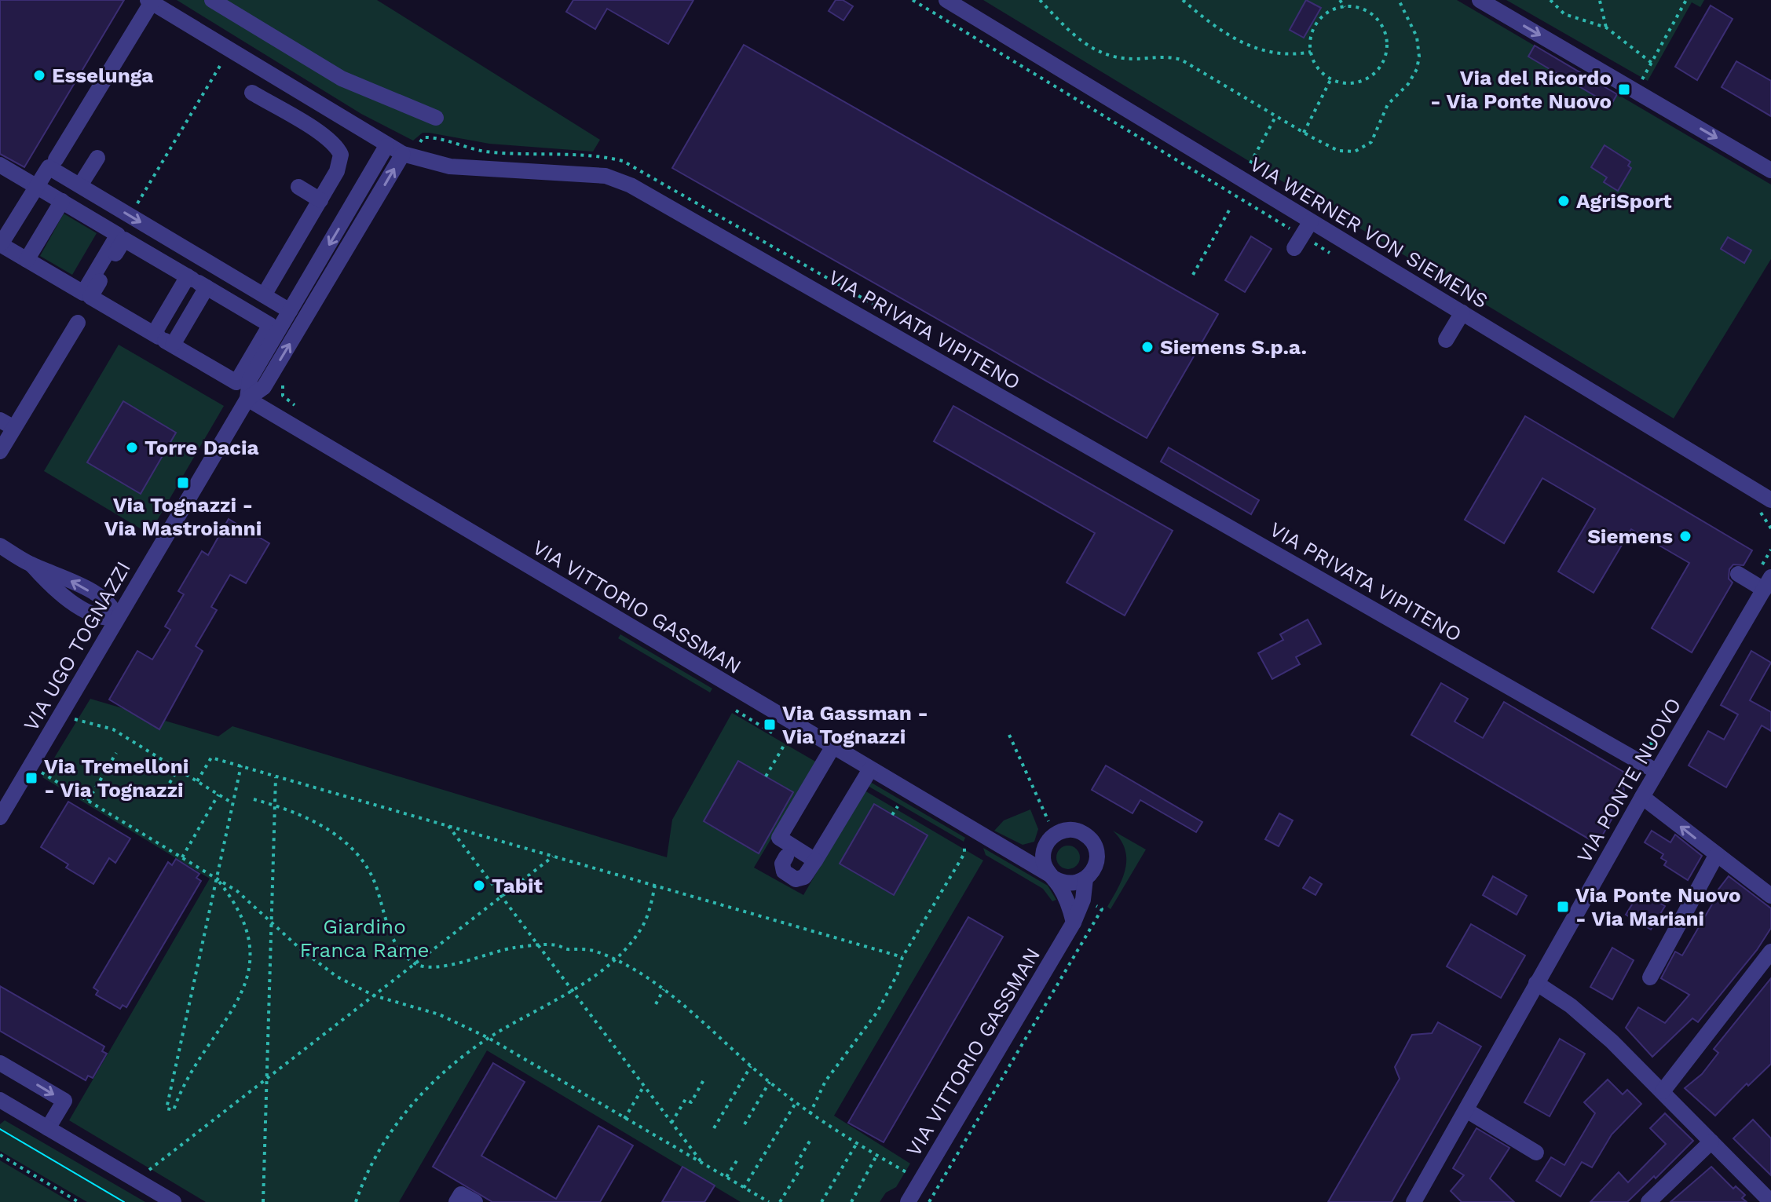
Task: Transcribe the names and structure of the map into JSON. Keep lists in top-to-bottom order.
{
  "streets": {
    "street": [
      "VIA WERNER VON SIEMENS",
      "VIA PRIVATA VIPITENO",
      "VIA VITTORIO GASSMAN",
      "VIA UGO TOGNAZZI",
      "VIA PONTE NUOVO"
    ]
  },
  "crossings": [
    ["VIA PRIVATA VIPITENO", "VIA UGO TOGNAZZI"],
    ["VIA PRIVATA VIPITENO", "VIA PONTE NUOVO"],
    ["VIA VITTORIO GASSMAN", "VIA UGO TOGNAZZI"]
  ],
  "parks": ["Giardino Franca Rame"],
  "places": {
    "other": [
      "Esselunga",
      "AgriSport",
      "Siemens S.p.a.",
      "Torre Dacia",
      "Siemens",
      "Tabit"
    ],
    "transit": [
      "Via del Ricordo - Via Ponte Nuovo",
      "Via Tognazzi - Via Mastroianni",
      "Via Gassman - Via Tognazzi",
      "Via Tremelloni - Via Tognazzi",
      "Via Ponte Nuovo - Via Mariani"
    ]
  }
}
